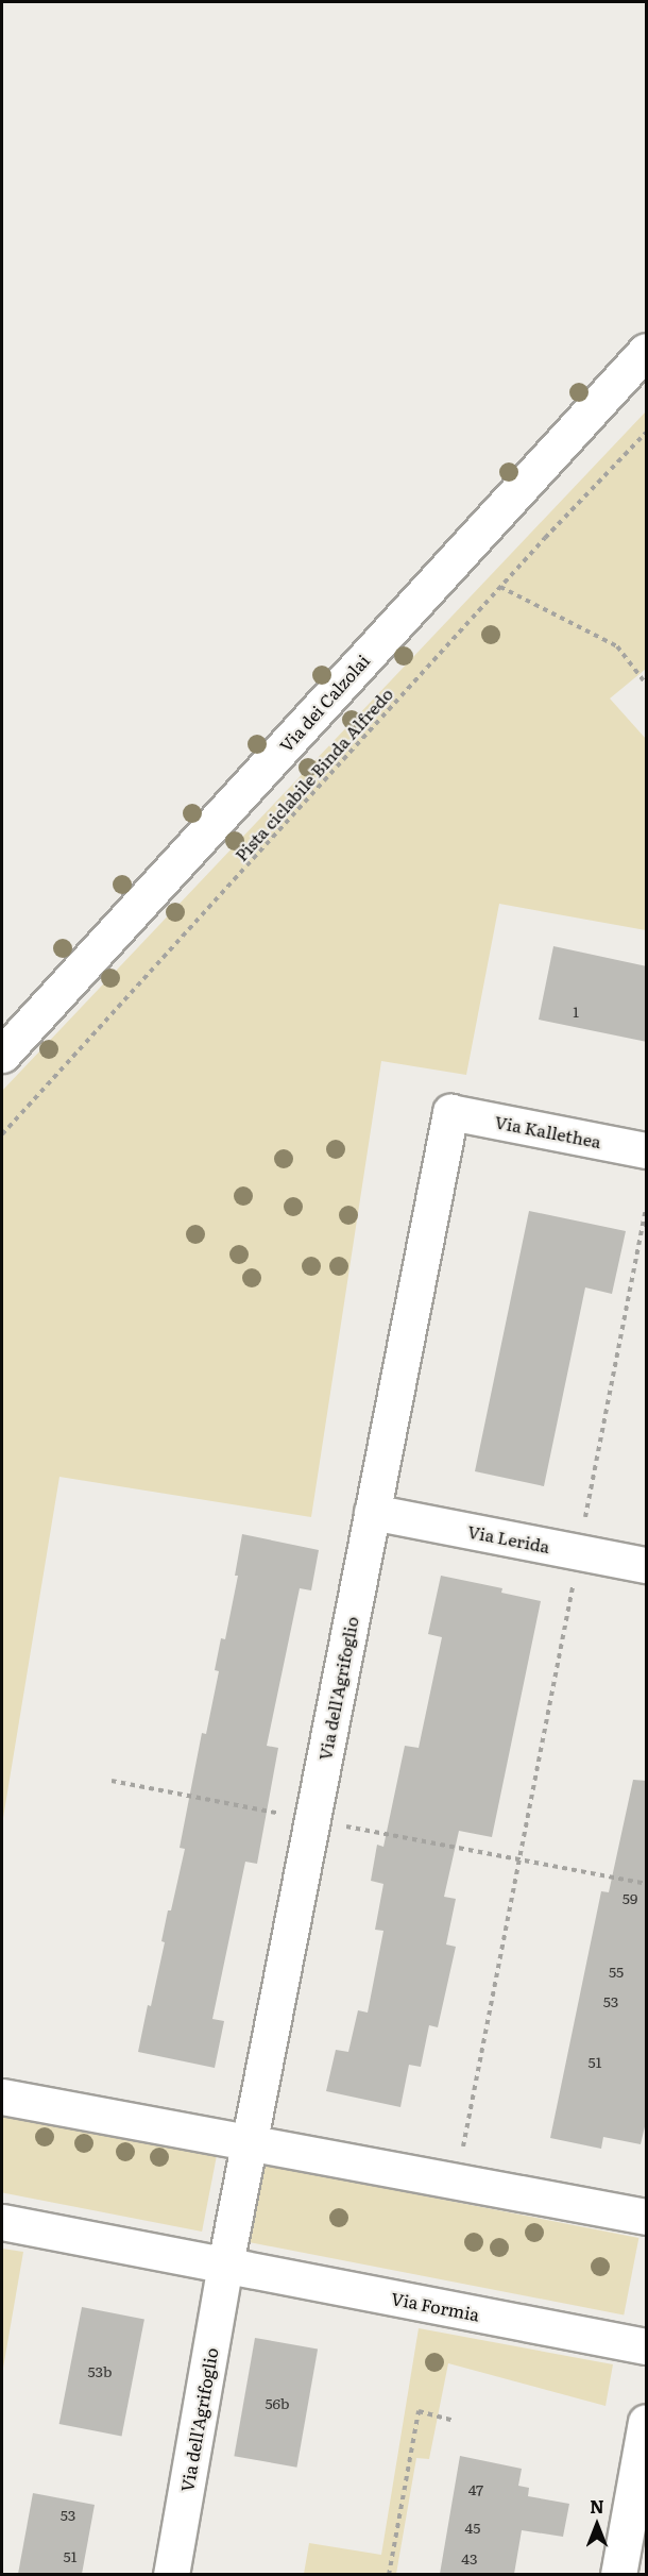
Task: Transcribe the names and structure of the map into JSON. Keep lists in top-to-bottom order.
{
  "streets": {
    "street": [
      "Via dei Calzolai",
      "Via Kallethea",
      "Via Lerida",
      "Via dell'Agrifoglio",
      "Via Formia"
    ],
    "path": ["Pista ciclabile Binda Alfredo"]
  },
  "crossings": [
    ["Via Kallethea", "Via dell'Agrifoglio"],
    ["Via Lerida", "Via dell'Agrifoglio"],
    ["Via dell'Agrifoglio", "Via Formia"]
  ],
  "house_numbers": [
    "1",
    "59",
    "55",
    "53",
    "51",
    "53b",
    "56b",
    "47",
    "53",
    "45",
    "51",
    "43"
  ],
  "north": "top"
}
